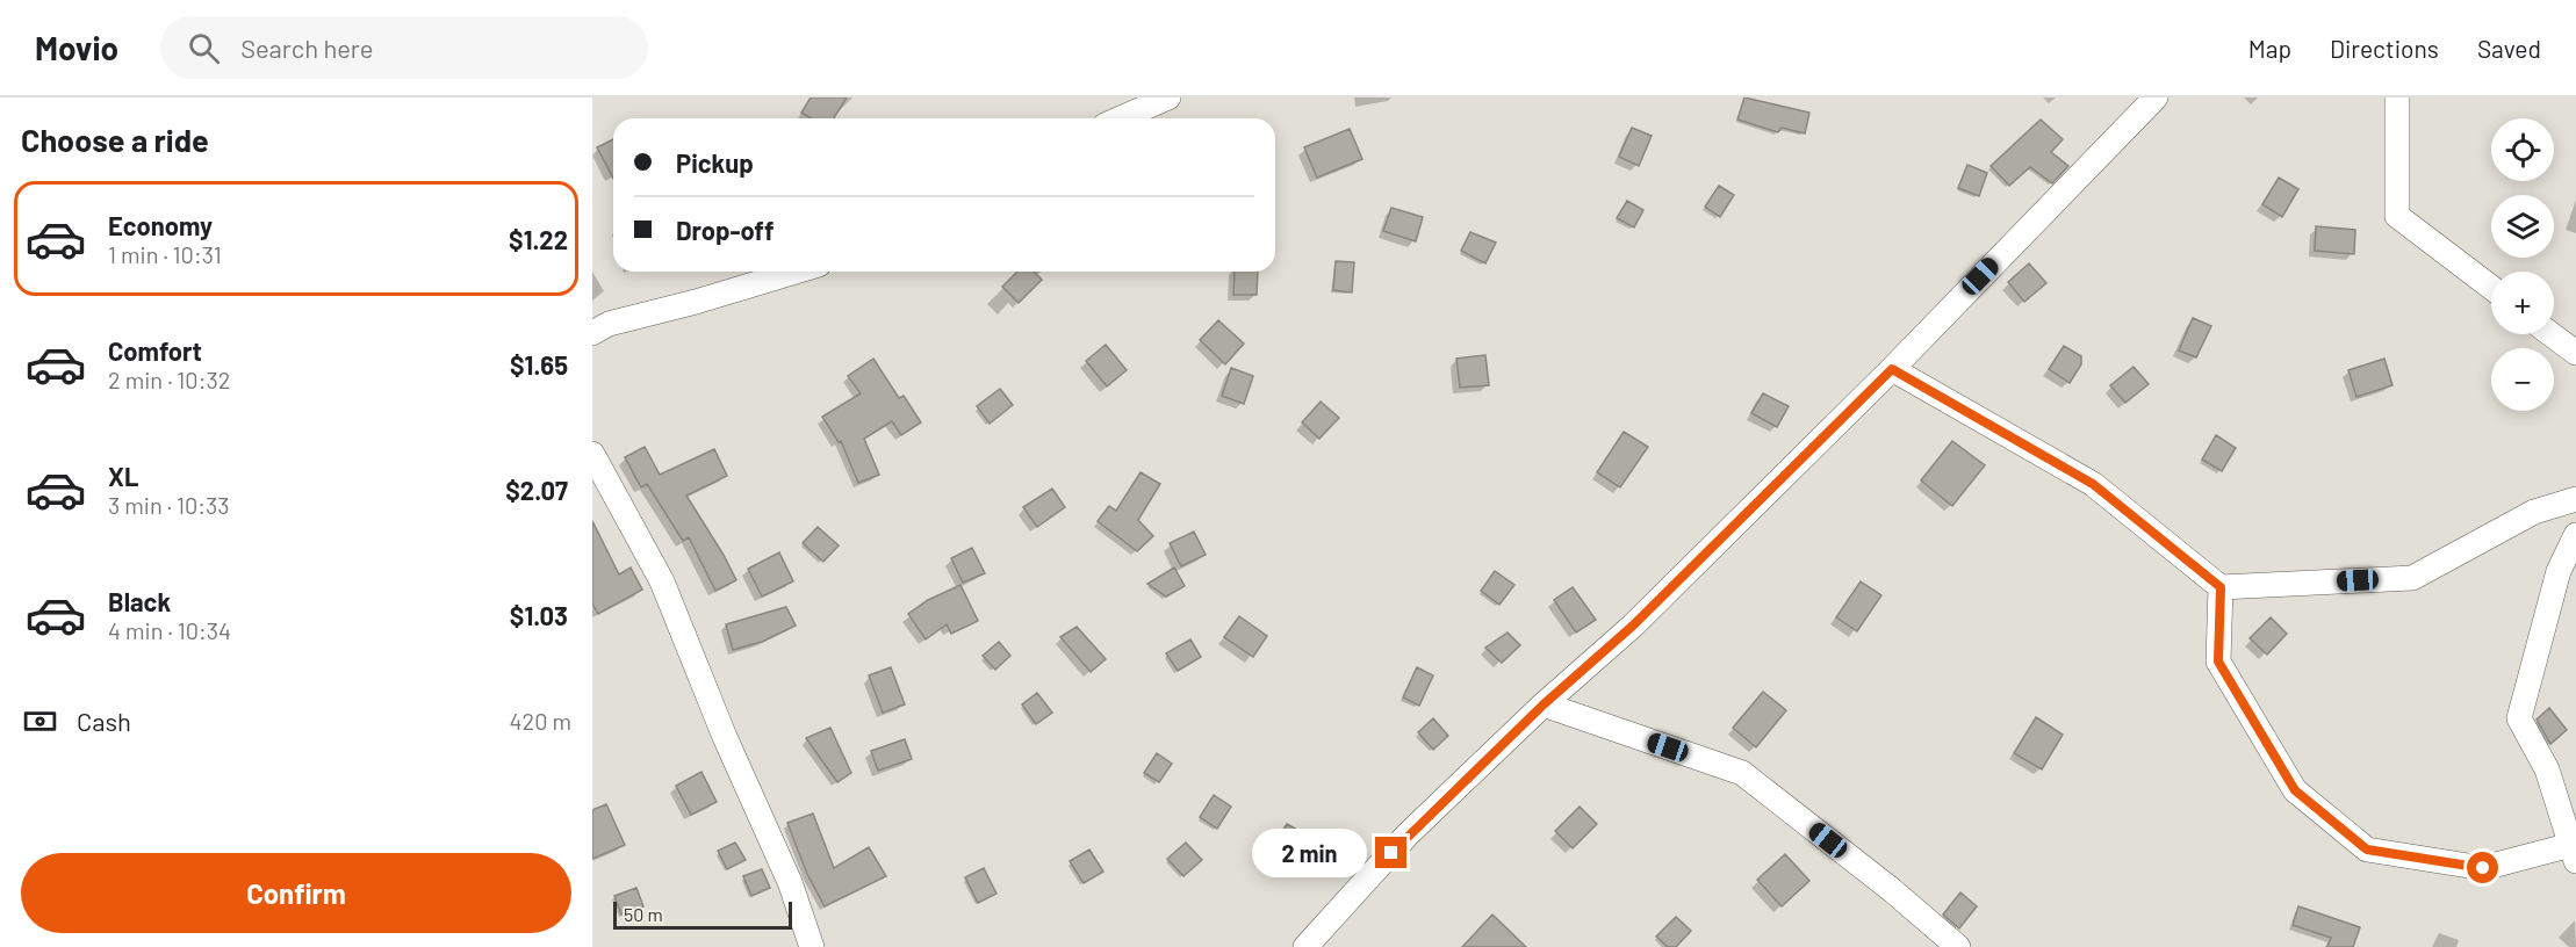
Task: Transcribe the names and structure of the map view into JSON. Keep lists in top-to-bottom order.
{
  "scale_bar": "50 m",
  "page": {
    "header": "Movio",
    "search": "Search here",
    "nav": ["Map", "Directions", "Saved"],
    "heading": "Choose a ride",
    "map_buttons": ["+", "−"],
    "banner": ["Pickup", "Drop-off"],
    "list": [
      {
        "name": "Economy",
        "note": "1 min · 10:31",
        "value": "$1.22"
      },
      {
        "name": "Comfort",
        "note": "2 min · 10:32",
        "value": "$1.65"
      },
      {
        "name": "XL",
        "note": "3 min · 10:33",
        "value": "$2.07"
      },
      {
        "name": "Black",
        "note": "4 min · 10:34",
        "value": "$1.03"
      }
    ],
    "pay": ["Cash", "420 m"],
    "bubble": "2 min",
    "buttons": "Confirm",
    "scale": "50 m"
  }
}
